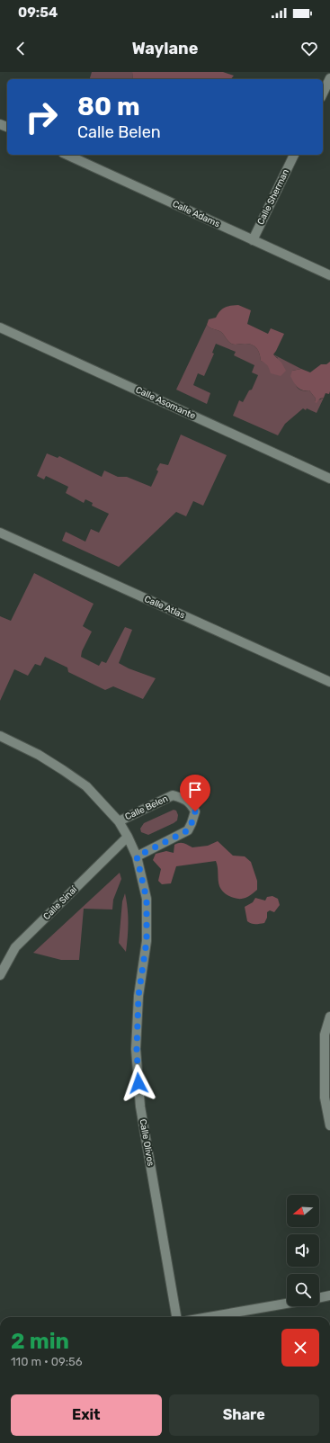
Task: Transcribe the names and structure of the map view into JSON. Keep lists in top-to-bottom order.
{
  "streets": {
    "street": [
      "Calle Sherman",
      "Calle Adams",
      "Calle Asomante",
      "Calle Atlas",
      "Calle Belen",
      "Calle Sinaí",
      "Calle Olivos"
    ]
  },
  "crossings": [
    ["Calle Sherman", "Calle Adams"],
    ["Calle Belen", "Calle Olivos"],
    ["Calle Sinaí", "Calle Olivos"]
  ],
  "north": "left",
  "page": {
    "status": "09:54",
    "header": "Waylane",
    "turn": ["80 m", "Calle Belen"],
    "heading": ["2 min", "110 m · 09:56"],
    "buttons": ["Exit", "Share"]
  }
}
